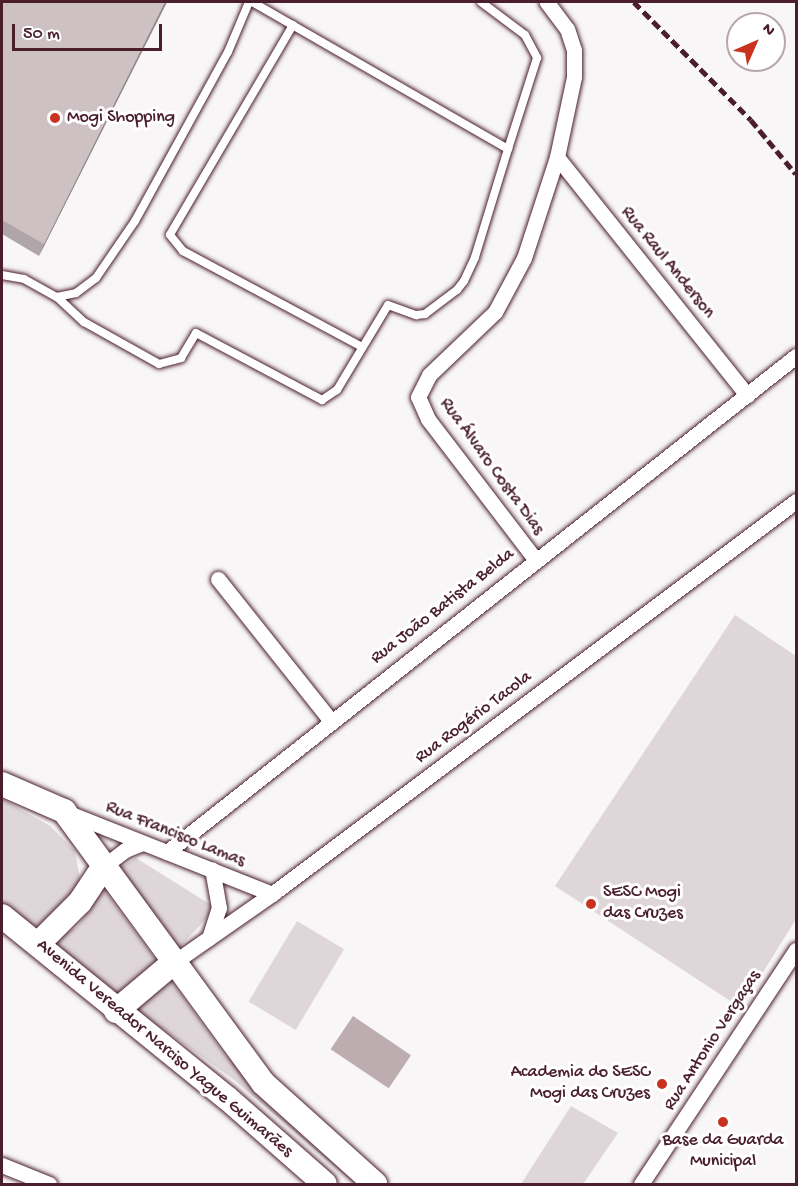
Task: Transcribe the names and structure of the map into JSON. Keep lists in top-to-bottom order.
{
  "streets": {
    "main road": ["Avenida Vereador Narciso Yague Guimarães"],
    "street": [
      "Rua Raul Anderson",
      "Rua Álvaro Costa Dias",
      "Rua João Batista Belda",
      "Rua Rogério Tacola",
      "Rua Francisco Lamas",
      "Rua Antonio Vergaças"
    ]
  },
  "crossings": [
    ["Rua Raul Anderson", "Rua Álvaro Costa Dias"],
    ["Rua Raul Anderson", "Rua João Batista Belda"],
    ["Rua Álvaro Costa Dias", "Rua João Batista Belda"],
    ["Rua João Batista Belda", "Rua Francisco Lamas"],
    ["Rua Rogério Tacola", "Rua Francisco Lamas"],
    ["Rua Rogério Tacola", "Avenida Vereador Narciso Yague Guimarães"],
    ["Rua Francisco Lamas", "Avenida Vereador Narciso Yague Guimarães"]
  ],
  "places": [
    "Mogi Shopping",
    "SESC Mogi das Cruzes",
    "Academia do SESC Mogi das Cruzes",
    "Base da Guarda Municipal"
  ],
  "scale_bar": "50 m",
  "north": "top right"
}
